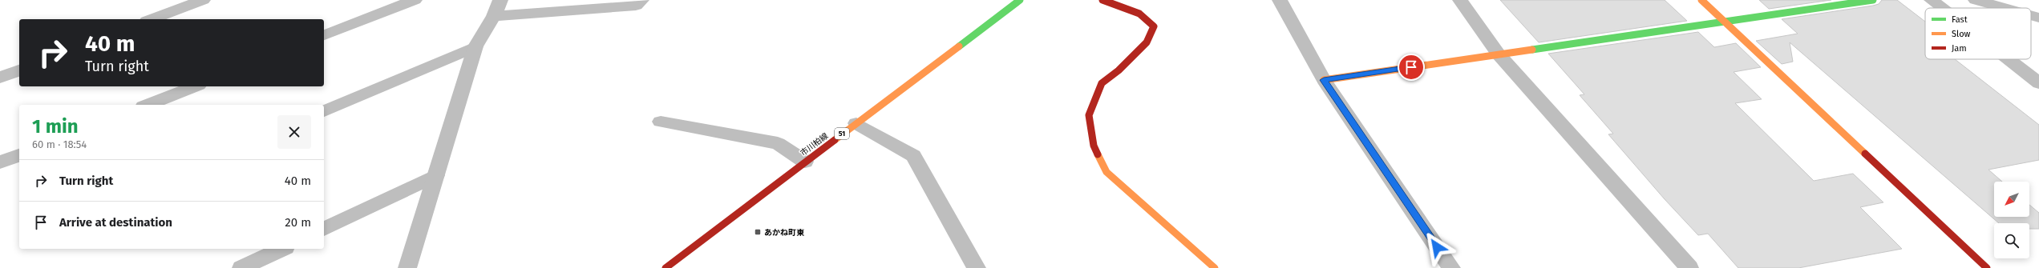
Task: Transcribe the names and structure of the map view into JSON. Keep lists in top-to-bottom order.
{
  "streets": {
    "street": ["51", "市川柏線"]
  },
  "places": {
    "transit": ["あかね町東"]
  },
  "legend": ["Fast", "Slow", "Jam"],
  "north": "bottom left",
  "page": {
    "turn": ["40 m", "Turn right"],
    "heading": ["1 min", "60 m · 18:54"],
    "list": [
      {
        "name": "Turn right",
        "value": "40 m"
      },
      {
        "name": "Arrive at destination",
        "value": "20 m"
      }
    ]
  }
}
